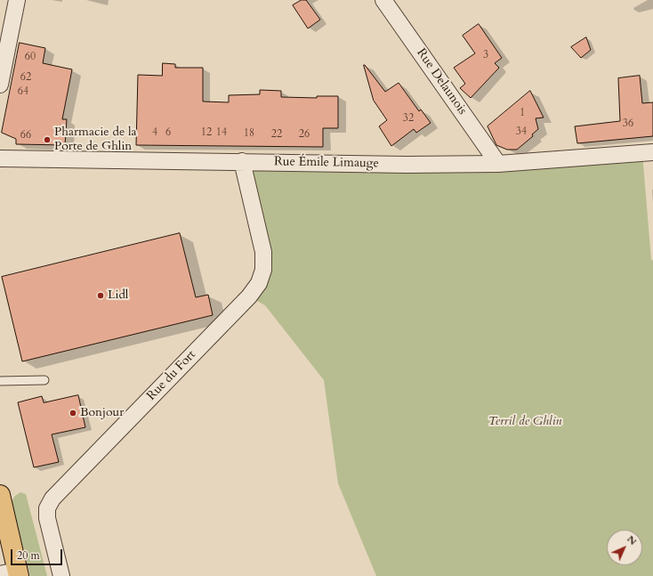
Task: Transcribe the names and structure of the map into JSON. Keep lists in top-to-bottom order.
{
  "streets": {
    "street": ["Rue Delaunois", "Rue Émile Limauge", "Rue du Fort"]
  },
  "crossings": [
    ["Rue Delaunois", "Rue Émile Limauge"],
    ["Rue Émile Limauge", "Rue du Fort"]
  ],
  "parks": ["Terril de Ghlin"],
  "places": ["Pharmacie de la Porte de Ghlin", "Lidl", "Bonjour"],
  "house_numbers": [
    "3",
    "60",
    "62",
    "64",
    "1",
    "32",
    "36",
    "34",
    "4",
    "6",
    "12",
    "14",
    "18",
    "22",
    "26",
    "66"
  ],
  "scale_bar": "20 m",
  "north": "top right"
}
